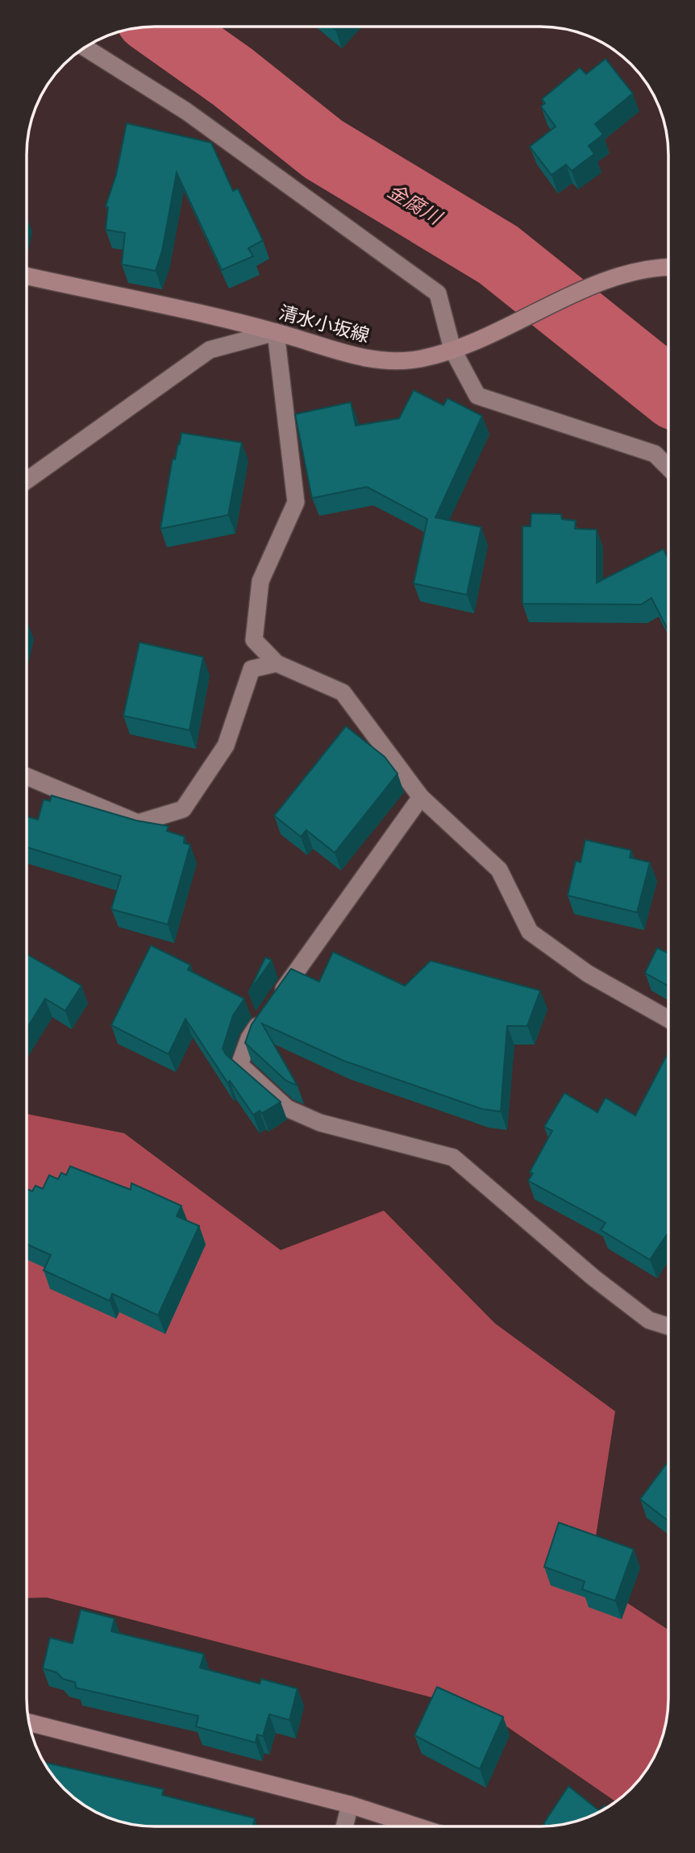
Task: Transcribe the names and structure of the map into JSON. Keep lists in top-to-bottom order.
{
  "streets": {
    "main road": ["清水小坂線"]
  },
  "water": ["金腐川"]
}
